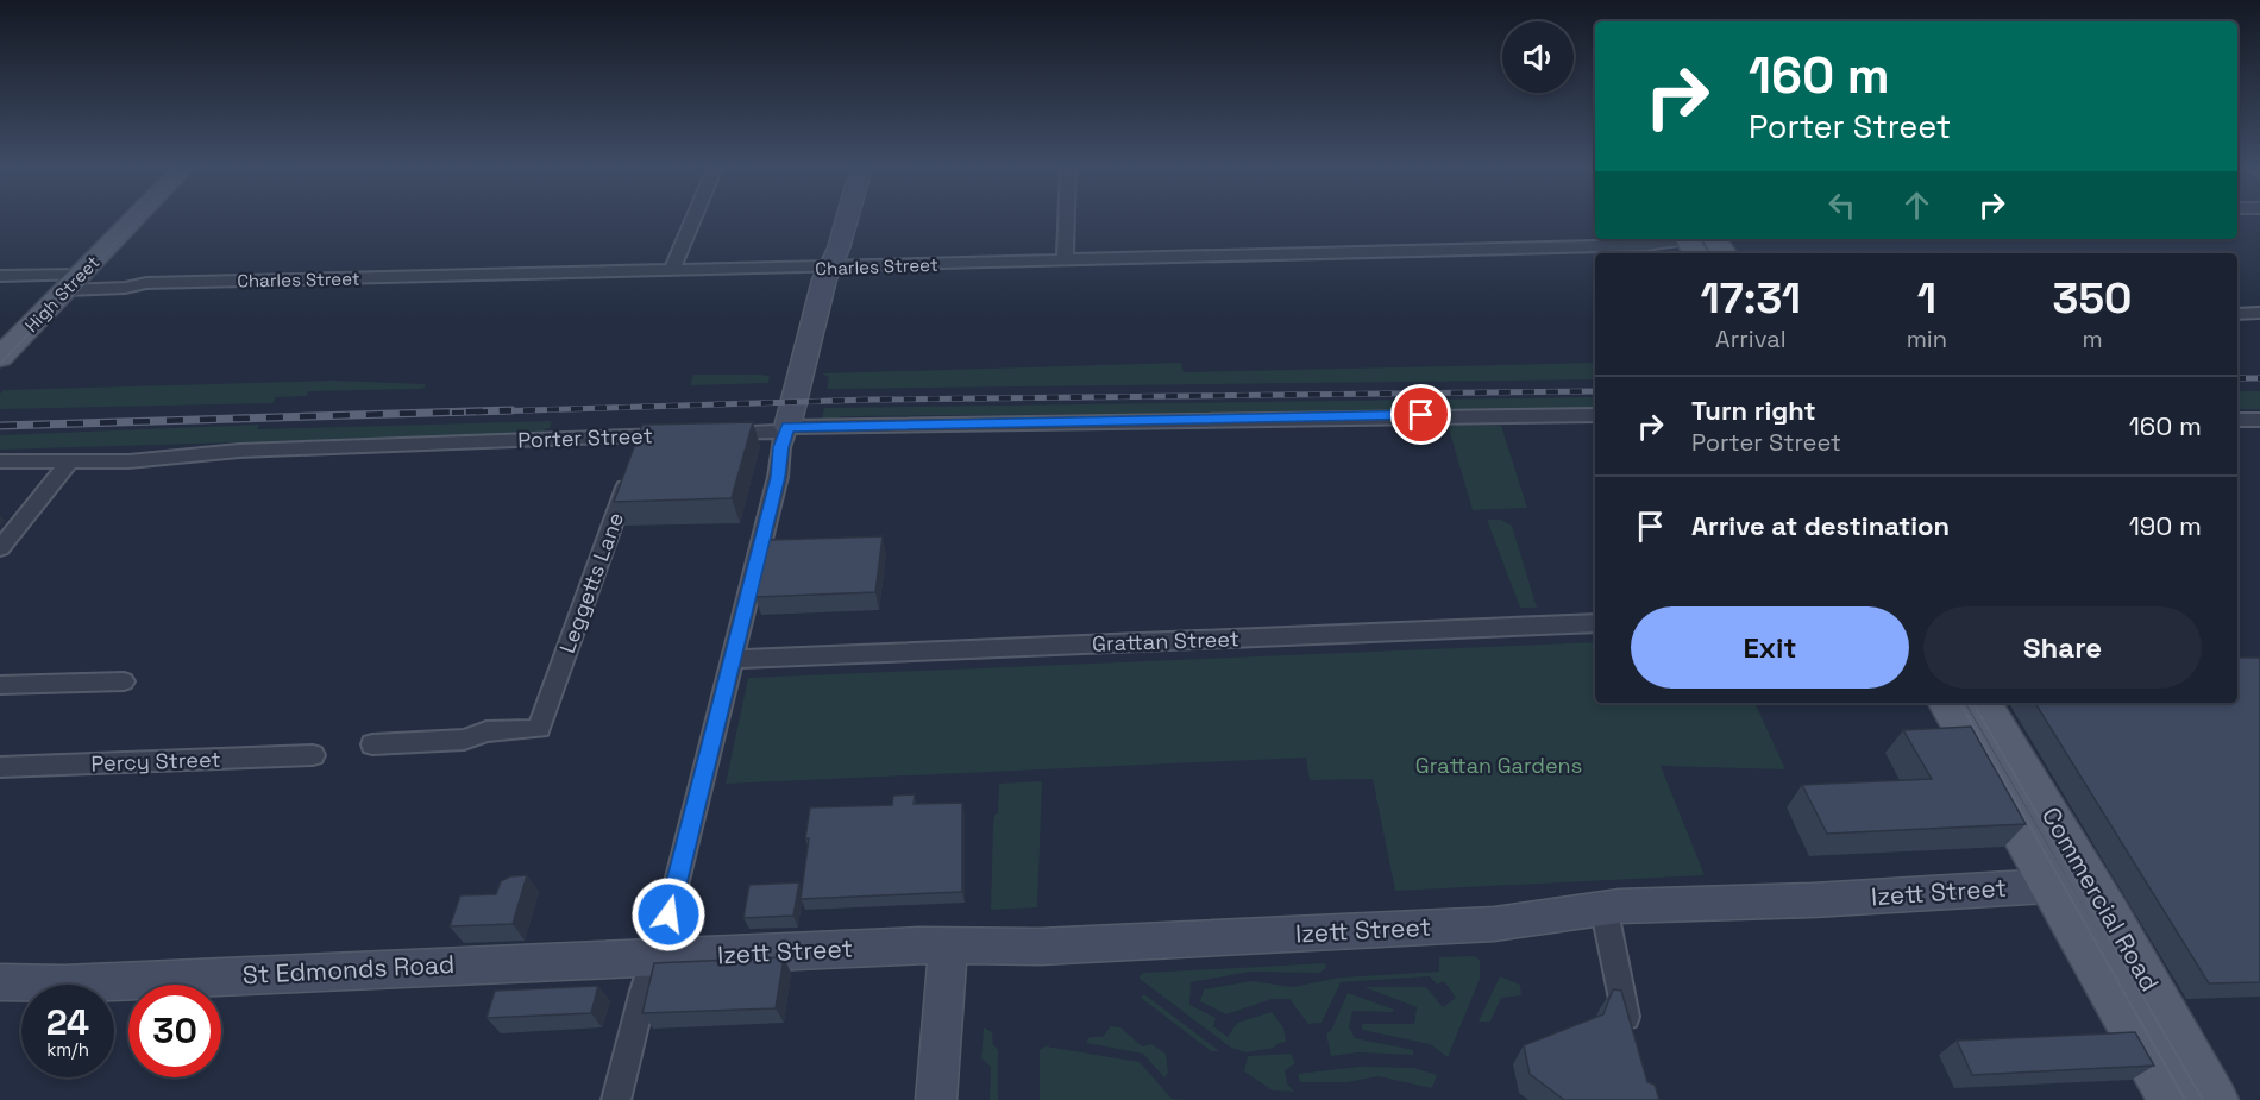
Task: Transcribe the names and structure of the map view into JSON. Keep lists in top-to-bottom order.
{
  "streets": {
    "main road": ["High Street", "Commercial Road"],
    "street": [
      "Charles Street",
      "Porter Street",
      "Leggetts Lane",
      "Grattan Street",
      "Percy Street",
      "Izett Street",
      "St Edmonds Road"
    ]
  },
  "crossings": [
    ["Charles Street", "High Street"],
    ["Porter Street", "Leggetts Lane"],
    ["Izett Street", "Commercial Road"],
    ["Izett Street", "St Edmonds Road"]
  ],
  "parks": ["Grattan Gardens"],
  "page": {
    "turn": ["160 m", "Porter Street"],
    "eta": [
      "17:31",
      "Arrival",
      "1",
      "min",
      "350",
      "m"
    ],
    "list": [
      {
        "name": "Turn right",
        "note": "Porter Street",
        "value": "160 m"
      },
      {
        "name": "Arrive at destination",
        "value": "190 m"
      }
    ],
    "buttons": ["Exit", "Share"],
    "speed": "24 km/h",
    "limit": "30"
  }
}
